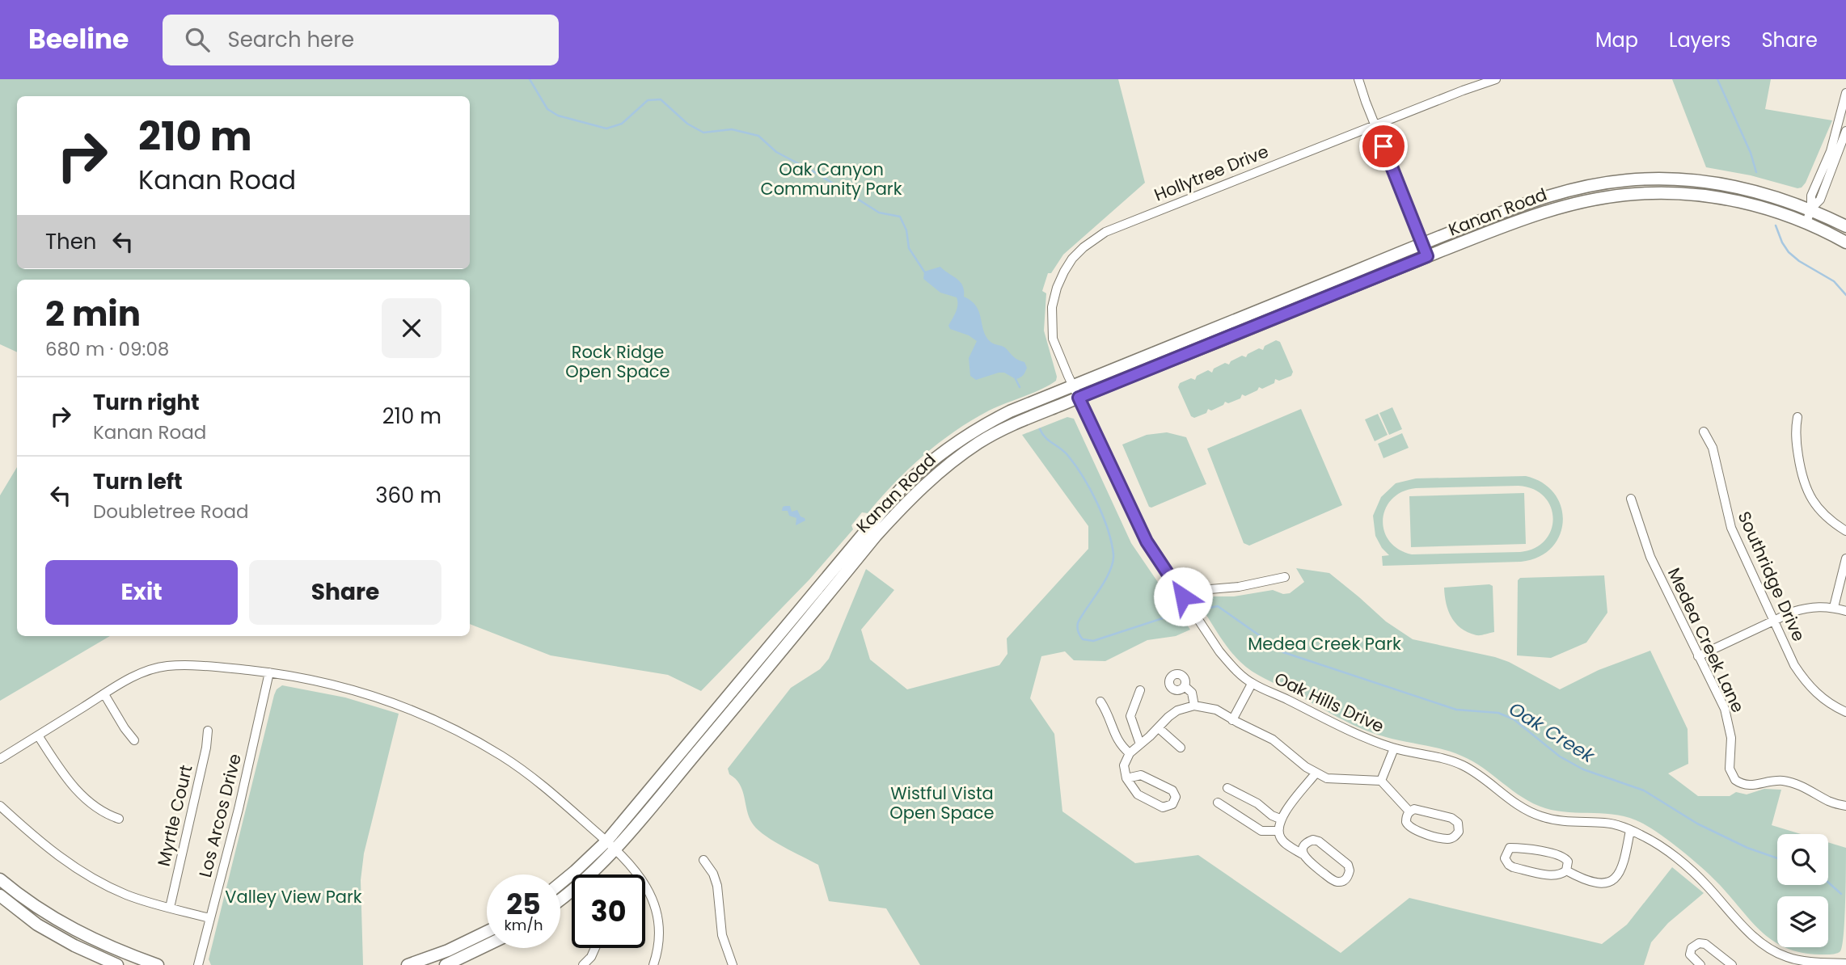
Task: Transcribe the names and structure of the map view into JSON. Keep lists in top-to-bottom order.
{
  "streets": {
    "main road": ["Kanan Road"],
    "street": [
      "Hollytree Drive",
      "Southridge Drive",
      "Medea Creek Lane",
      "Oak Hills Drive",
      "Myrtle Court",
      "Los Arcos Drive"
    ]
  },
  "crossings": [
    ["Hollytree Drive", "Kanan Road"],
    ["Hollytree Drive", "Oak Hills Drive"],
    ["Kanan Road", "Oak Hills Drive"]
  ],
  "water": ["Oak Creek"],
  "parks": [
    "Oak Canyon Community Park",
    "Rock Ridge Open Space",
    "Medea Creek Park",
    "Wistful Vista Open Space",
    "Valley View Park"
  ],
  "page": {
    "header": "Beeline",
    "search": "Search here",
    "nav": ["Map", "Layers", "Share"],
    "turn": ["210 m", "Kanan Road"],
    "then": "Then",
    "heading": ["2 min", "680 m · 09:08"],
    "list": [
      {
        "name": "Turn right",
        "note": "Kanan Road",
        "value": "210 m"
      },
      {
        "name": "Turn left",
        "note": "Doubletree Road",
        "value": "360 m"
      }
    ],
    "buttons": ["Exit", "Share"],
    "speed": "25 km/h",
    "limit": "30"
  }
}
